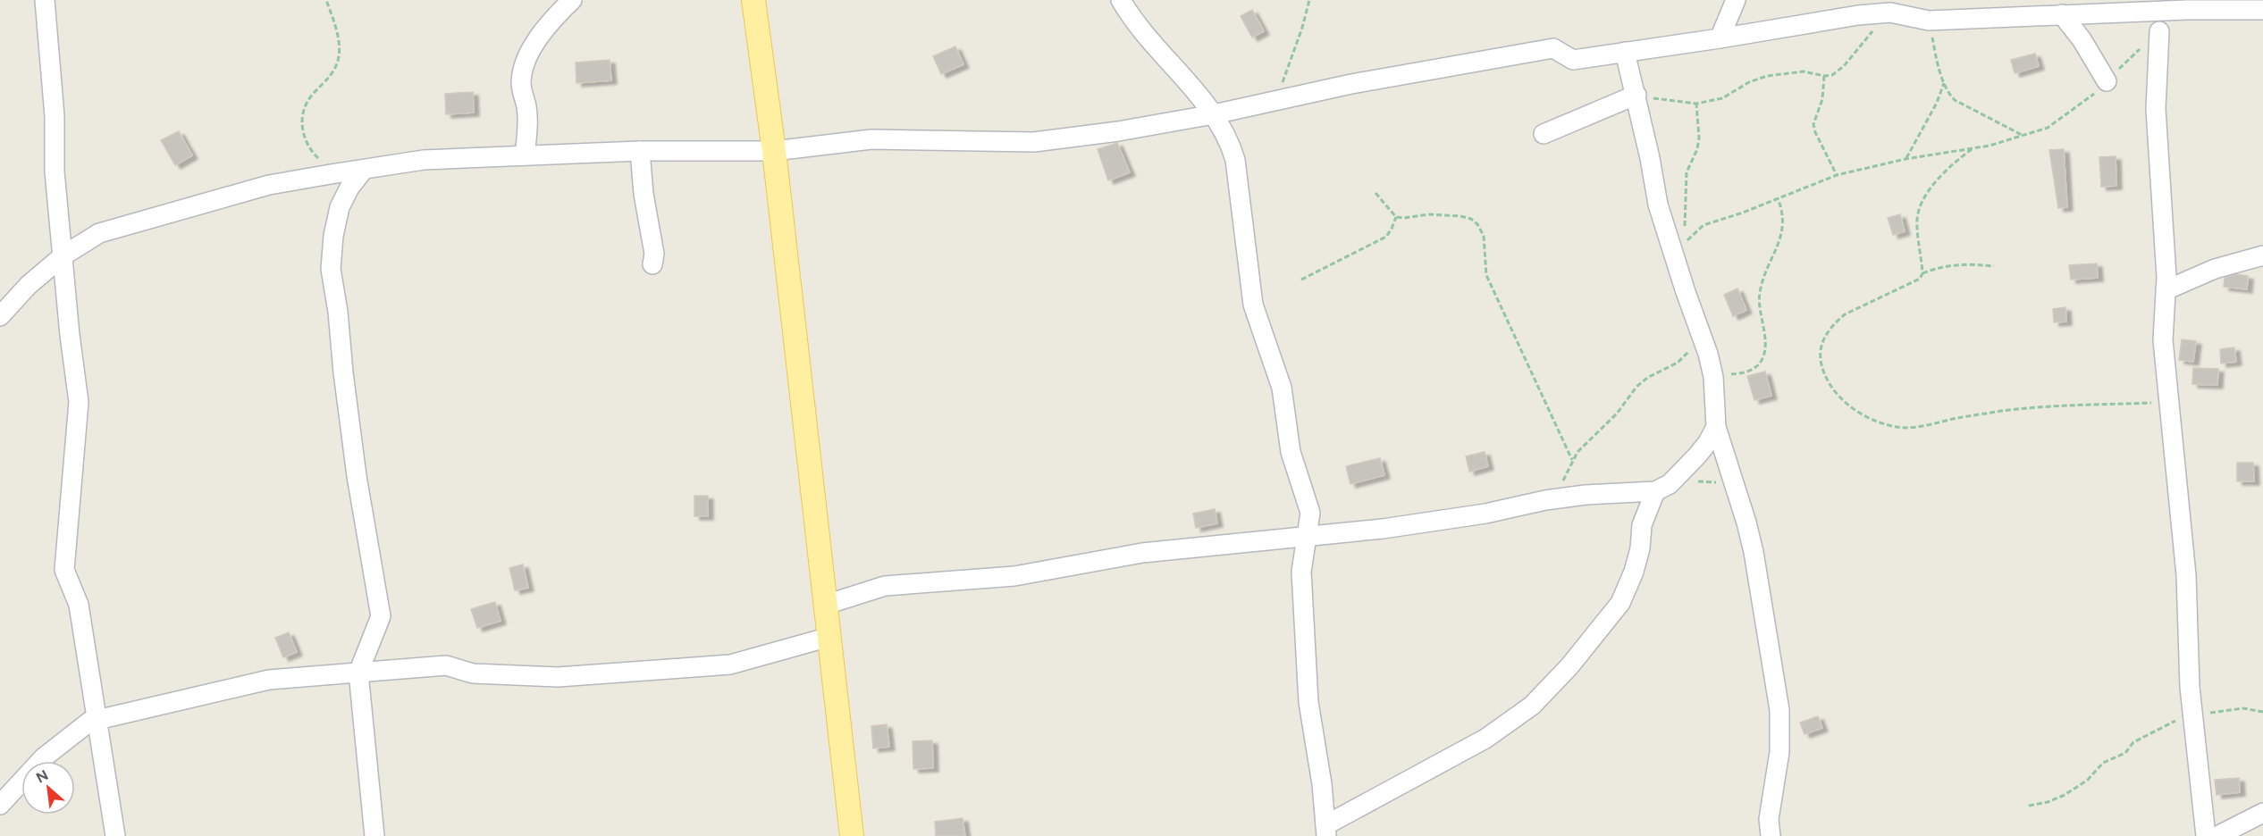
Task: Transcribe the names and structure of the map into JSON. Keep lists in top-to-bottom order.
{
  "north": "top left"
}
